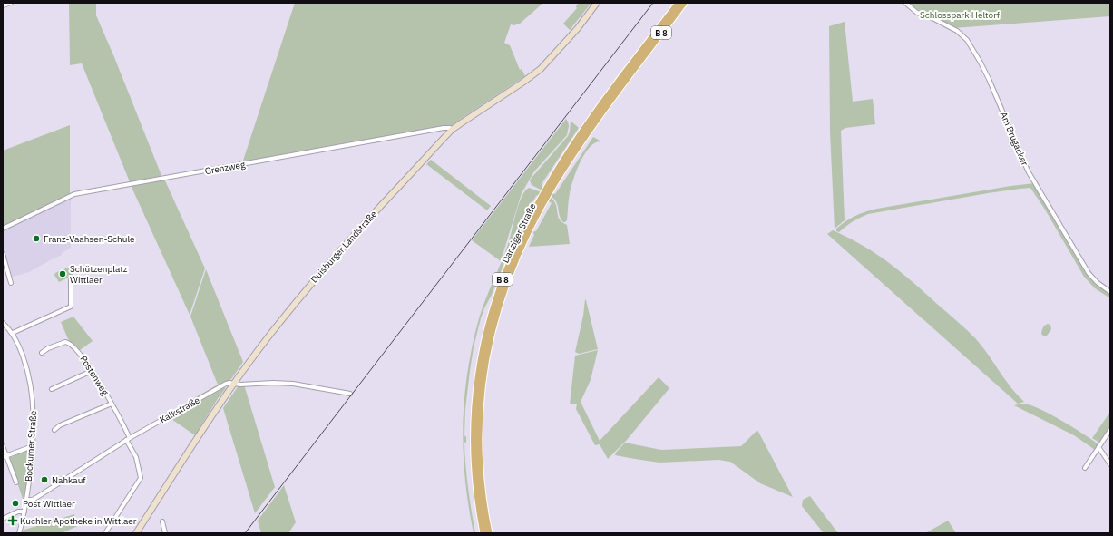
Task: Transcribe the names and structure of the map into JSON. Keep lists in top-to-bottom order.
{
  "streets": {
    "highway": ["B 8", "Danziger Straße"],
    "main road": ["Duisburger Landstraße"],
    "street": [
      "Am Brugacker",
      "Grenzweg",
      "Postenweg",
      "Kalkstraße",
      "Bockumer Straße"
    ]
  },
  "crossings": [
    ["Grenzweg", "Duisburger Landstraße"],
    ["Duisburger Landstraße", "Kalkstraße"],
    ["Postenweg", "Kalkstraße"],
    ["Kalkstraße", "Bockumer Straße"]
  ],
  "parks": ["Schlosspark Heltorf"],
  "places": {
    "other": [
      "Franz-Vaahsen-Schule",
      "Schützenplatz Wittlaer",
      "Nahkauf",
      "Post Wittlaer"
    ],
    "health": ["Kuchler Apotheke in Wittlaer"]
  }
}
